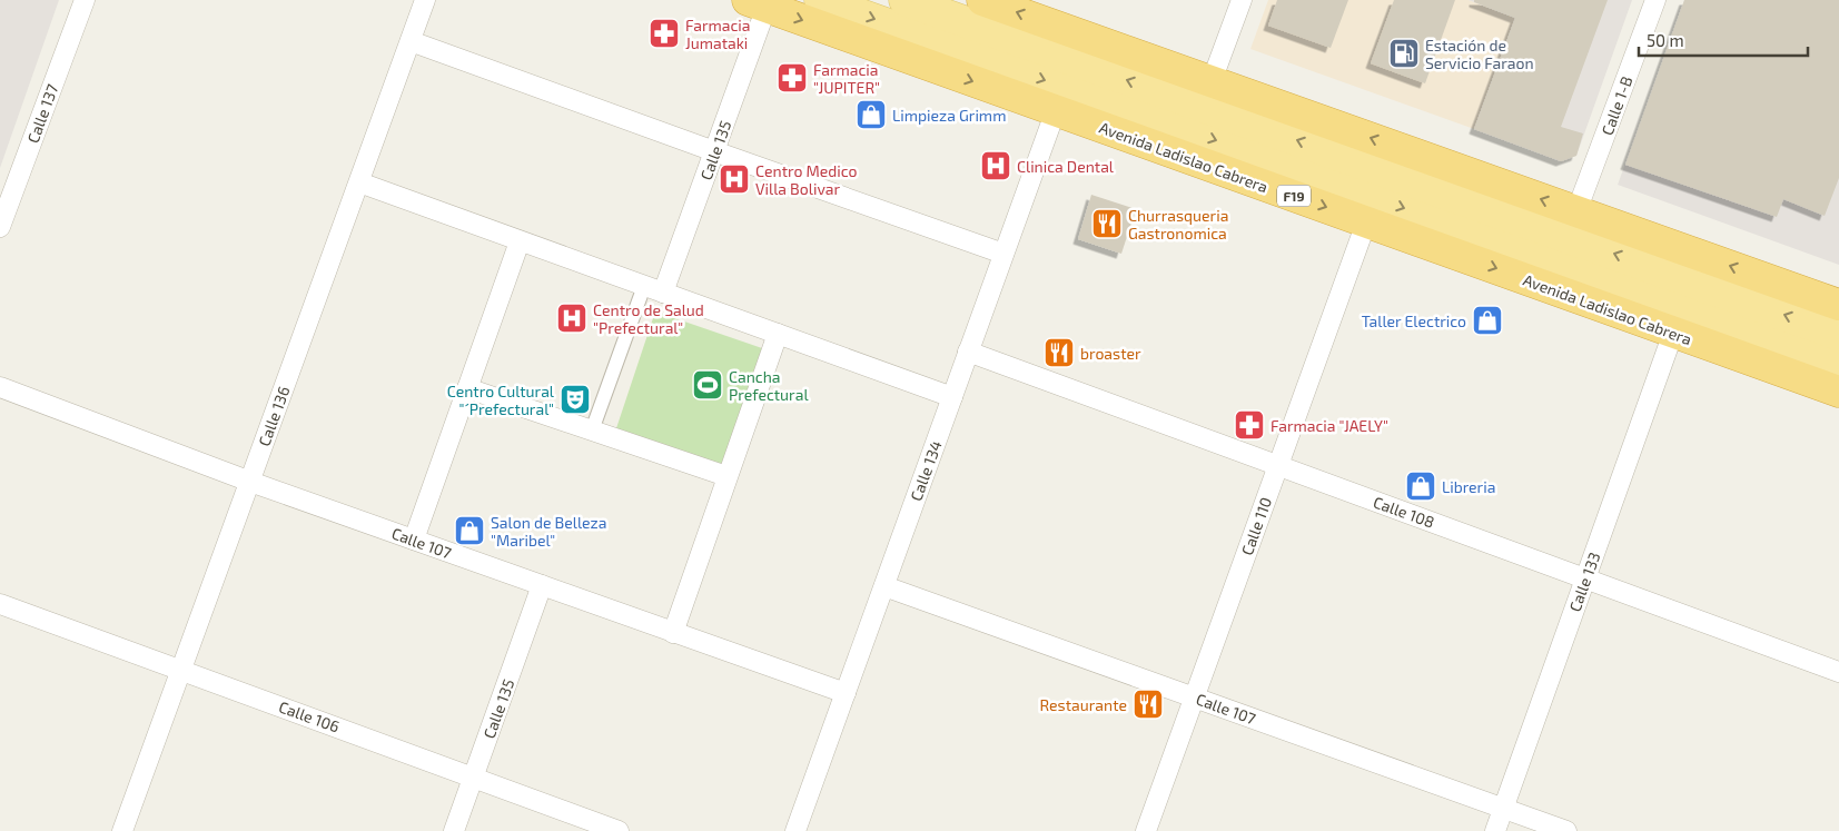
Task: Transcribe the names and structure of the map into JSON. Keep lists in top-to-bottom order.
{
  "streets": {
    "highway": ["Avenida Ladislao Cabrera", "F19"],
    "street": [
      "Calle 1-B",
      "Calle 137",
      "Calle 135",
      "Calle 136",
      "Calle 134",
      "Calle 108",
      "Calle 110",
      "Calle 107",
      "Calle 133",
      "Calle 106"
    ]
  },
  "crossings": [
    ["Calle 135", "Avenida Ladislao Cabrera"],
    ["Calle 135", "Calle 107"],
    ["Calle 135", "Calle 106"],
    ["Avenida Ladislao Cabrera", "Calle 134"],
    ["Avenida Ladislao Cabrera", "Calle 110"],
    ["Avenida Ladislao Cabrera", "Calle 133"],
    ["Calle 136", "Calle 107"],
    ["Calle 136", "Calle 106"],
    ["Calle 134", "Calle 108"],
    ["Calle 134", "Calle 107"],
    ["Calle 108", "Calle 110"],
    ["Calle 108", "Calle 133"],
    ["Calle 110", "Calle 107"],
    ["Calle 107", "Calle 133"]
  ],
  "places": {
    "pharmacy": ["Farmacia Jumataki", "Farmacia \"JUPITER\"", "Farmacia \"JAELY\""],
    "fuel station": ["Estación de Servicio Faraon"],
    "shop": [
      "Limpieza Grimm",
      "Taller Electrico",
      "Libreria",
      "Salon de Belleza \"Maribel\""
    ],
    "hospital": ["Clinica Dental", "Centro Medico Villa Bolivar", "Centro de Salud \"Prefectural\""],
    "restaurant": ["Churrasqueria Gastronomica", "broaster", "Restaurante"],
    "sports": ["Cancha Prefectural"],
    "theatre": ["Centro Cultural \"´Prefectural\""]
  },
  "scale_bar": "50 m"
}
